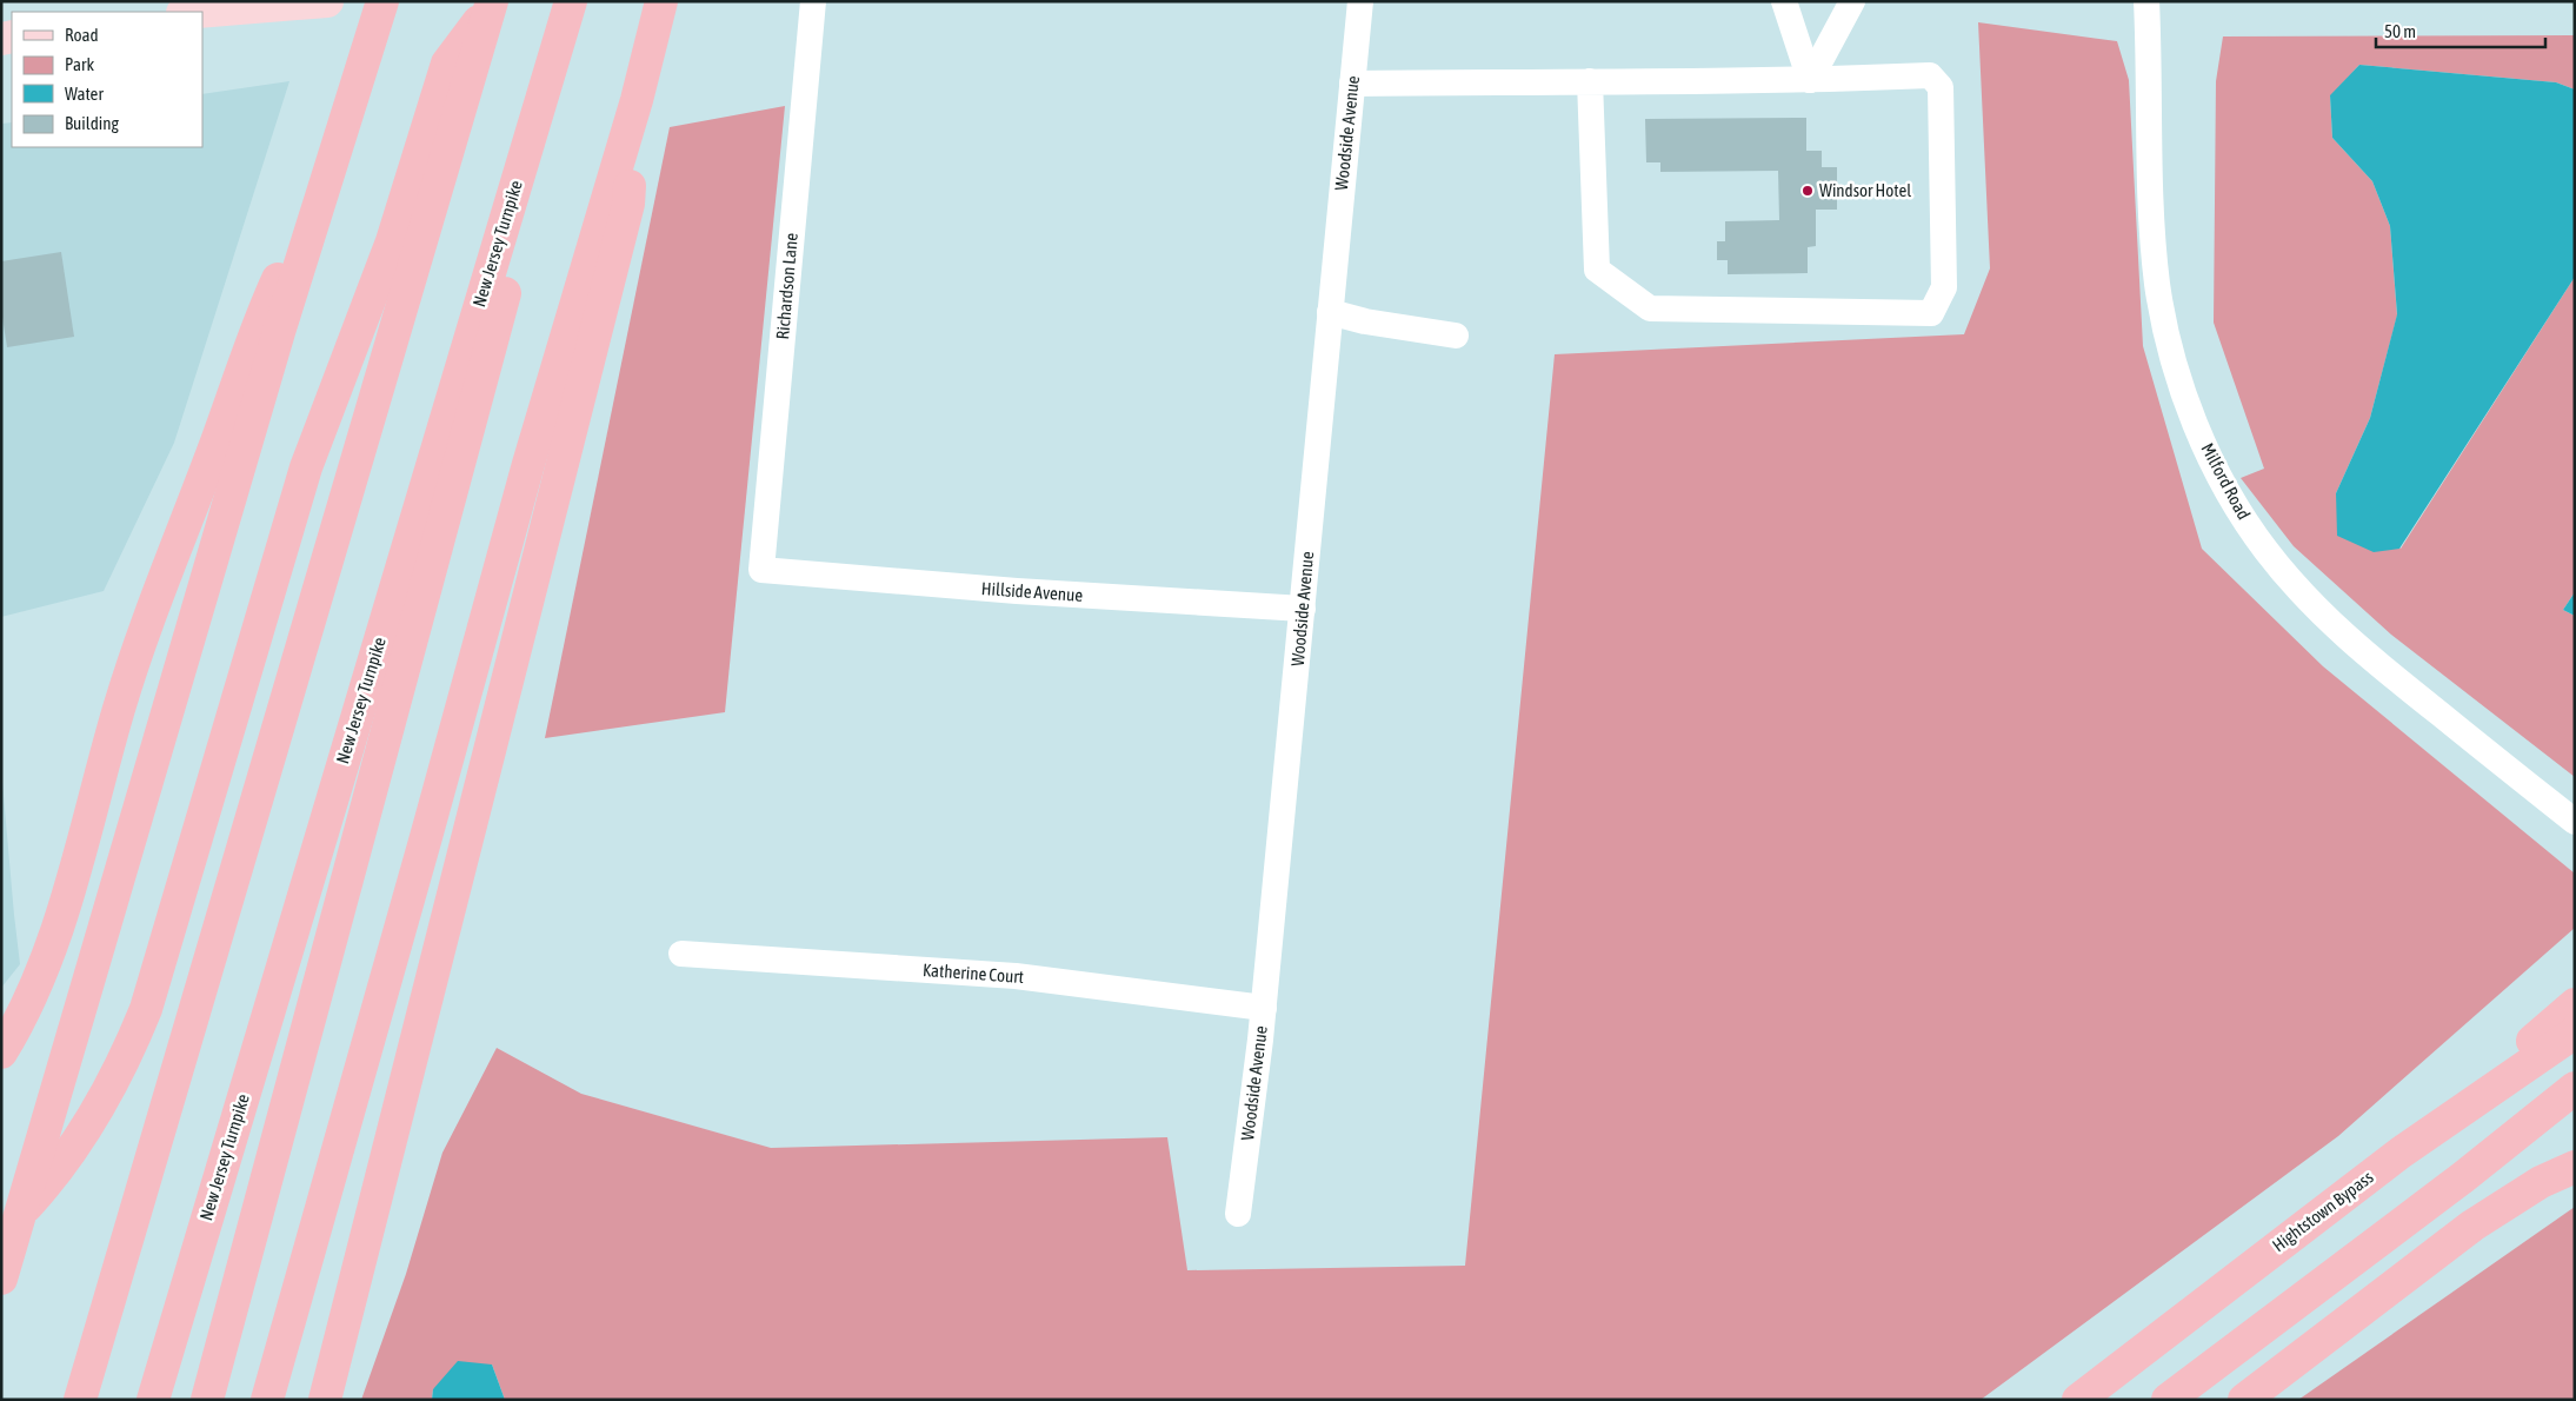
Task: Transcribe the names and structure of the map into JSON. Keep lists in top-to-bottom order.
{
  "streets": {
    "highway": ["New Jersey Turnpike", "Hightstown Bypass"],
    "street": [
      "Woodside Avenue",
      "Richardson Lane",
      "Milford Road",
      "Hillside Avenue",
      "Katherine Court"
    ]
  },
  "crossings": [
    ["Woodside Avenue", "Hillside Avenue"],
    ["Woodside Avenue", "Katherine Court"],
    ["Richardson Lane", "Hillside Avenue"]
  ],
  "places": ["Windsor Hotel"],
  "legend": [
    "Road",
    "Park",
    "Water",
    "Building"
  ],
  "scale_bar": "50 m"
}
